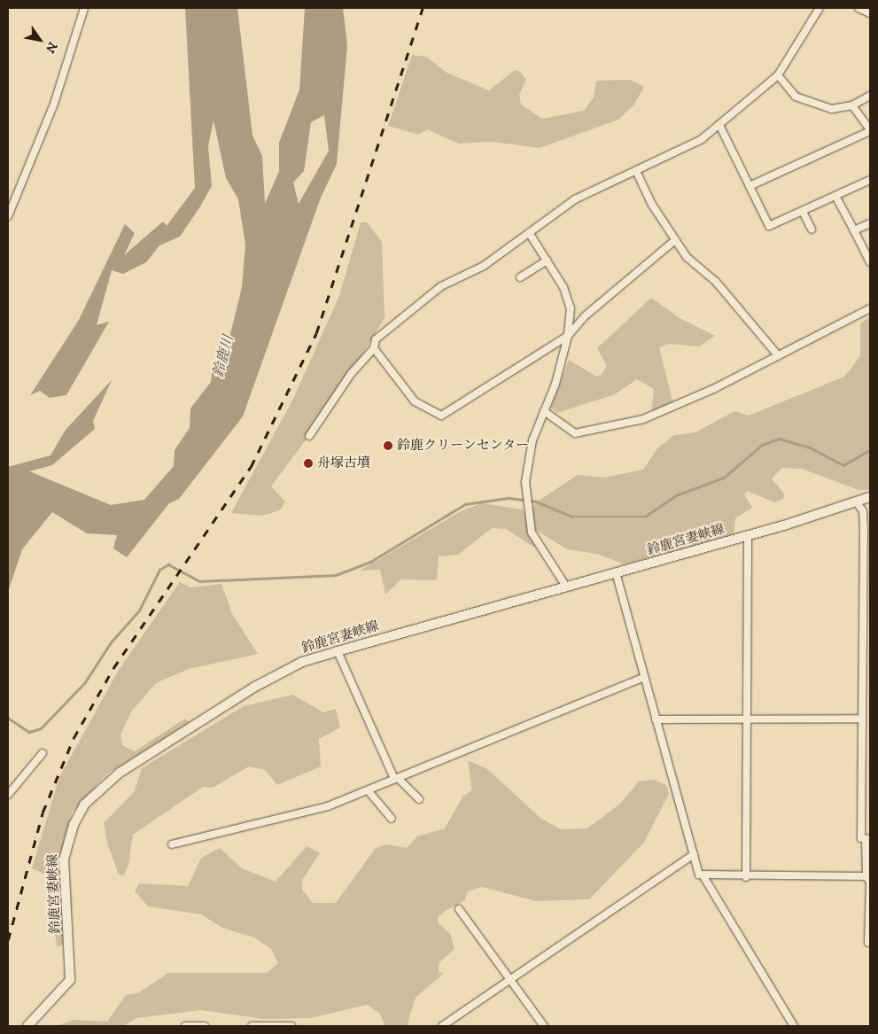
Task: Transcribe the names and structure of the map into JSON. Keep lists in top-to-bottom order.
{
  "streets": {
    "main road": ["鈴鹿宮妻峡線"]
  },
  "water": ["鈴鹿川"],
  "places": ["鈴鹿クリーンセンター", "舟塚古墳"],
  "north": "bottom right"
}
